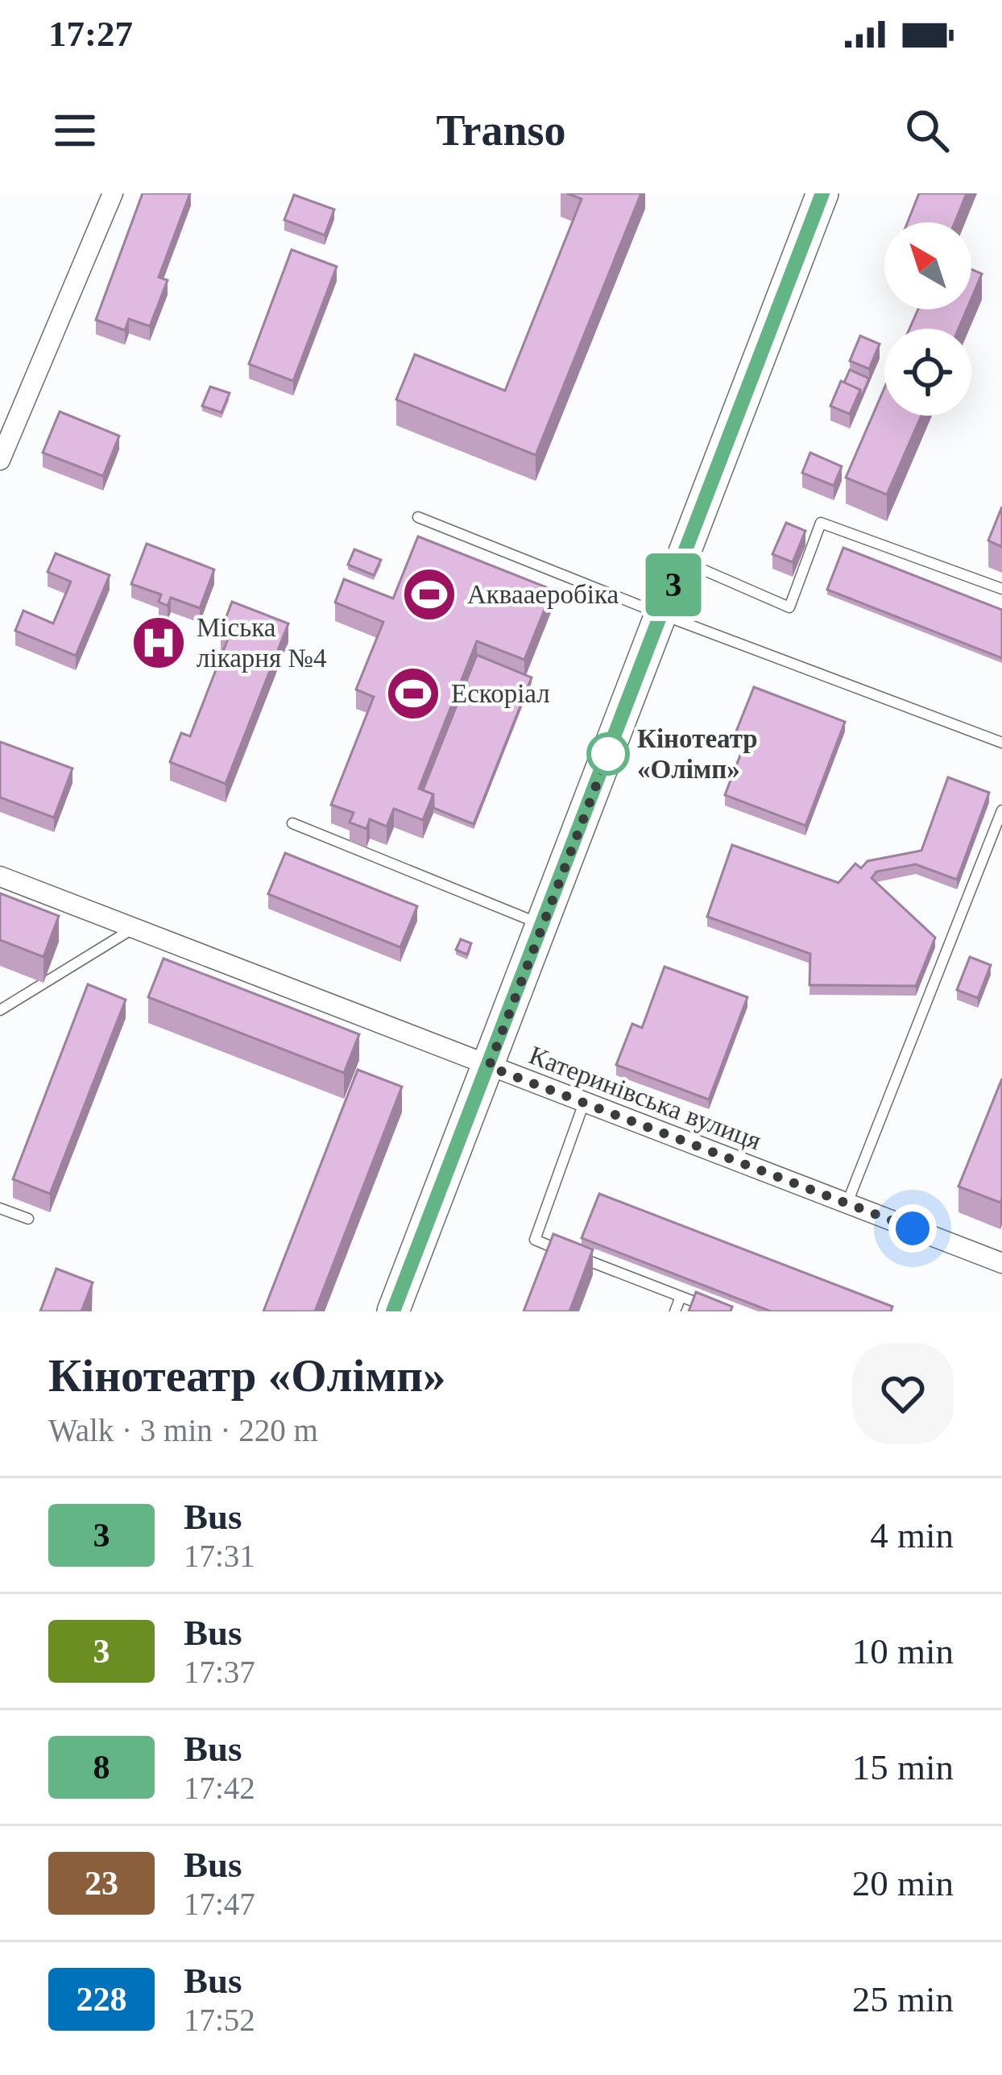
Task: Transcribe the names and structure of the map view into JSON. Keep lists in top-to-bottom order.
{
  "streets": {
    "street": ["Катеринівська вулиця"]
  },
  "places": {
    "sports": ["Аквааеробіка", "Ескоріал"],
    "hospital": ["Міська лікарня №4"],
    "other": ["Кінотеатр «Олімп»"]
  },
  "lines": ["bus line 3"],
  "north": "top left",
  "page": {
    "status": "17:27",
    "header": "Transo",
    "on_map": "3",
    "heading": ["Кінотеатр «Олімп»", "Walk · 3 min · 220 m"],
    "list": [
      {
        "mark": "3",
        "name": "Bus",
        "note": "17:31",
        "value": "4 min"
      },
      {
        "mark": "3",
        "name": "Bus",
        "note": "17:37",
        "value": "10 min"
      },
      {
        "mark": "8",
        "name": "Bus",
        "note": "17:42",
        "value": "15 min"
      },
      {
        "mark": "23",
        "name": "Bus",
        "note": "17:47",
        "value": "20 min"
      },
      {
        "mark": "228",
        "name": "Bus",
        "note": "17:52",
        "value": "25 min"
      }
    ]
  }
}
